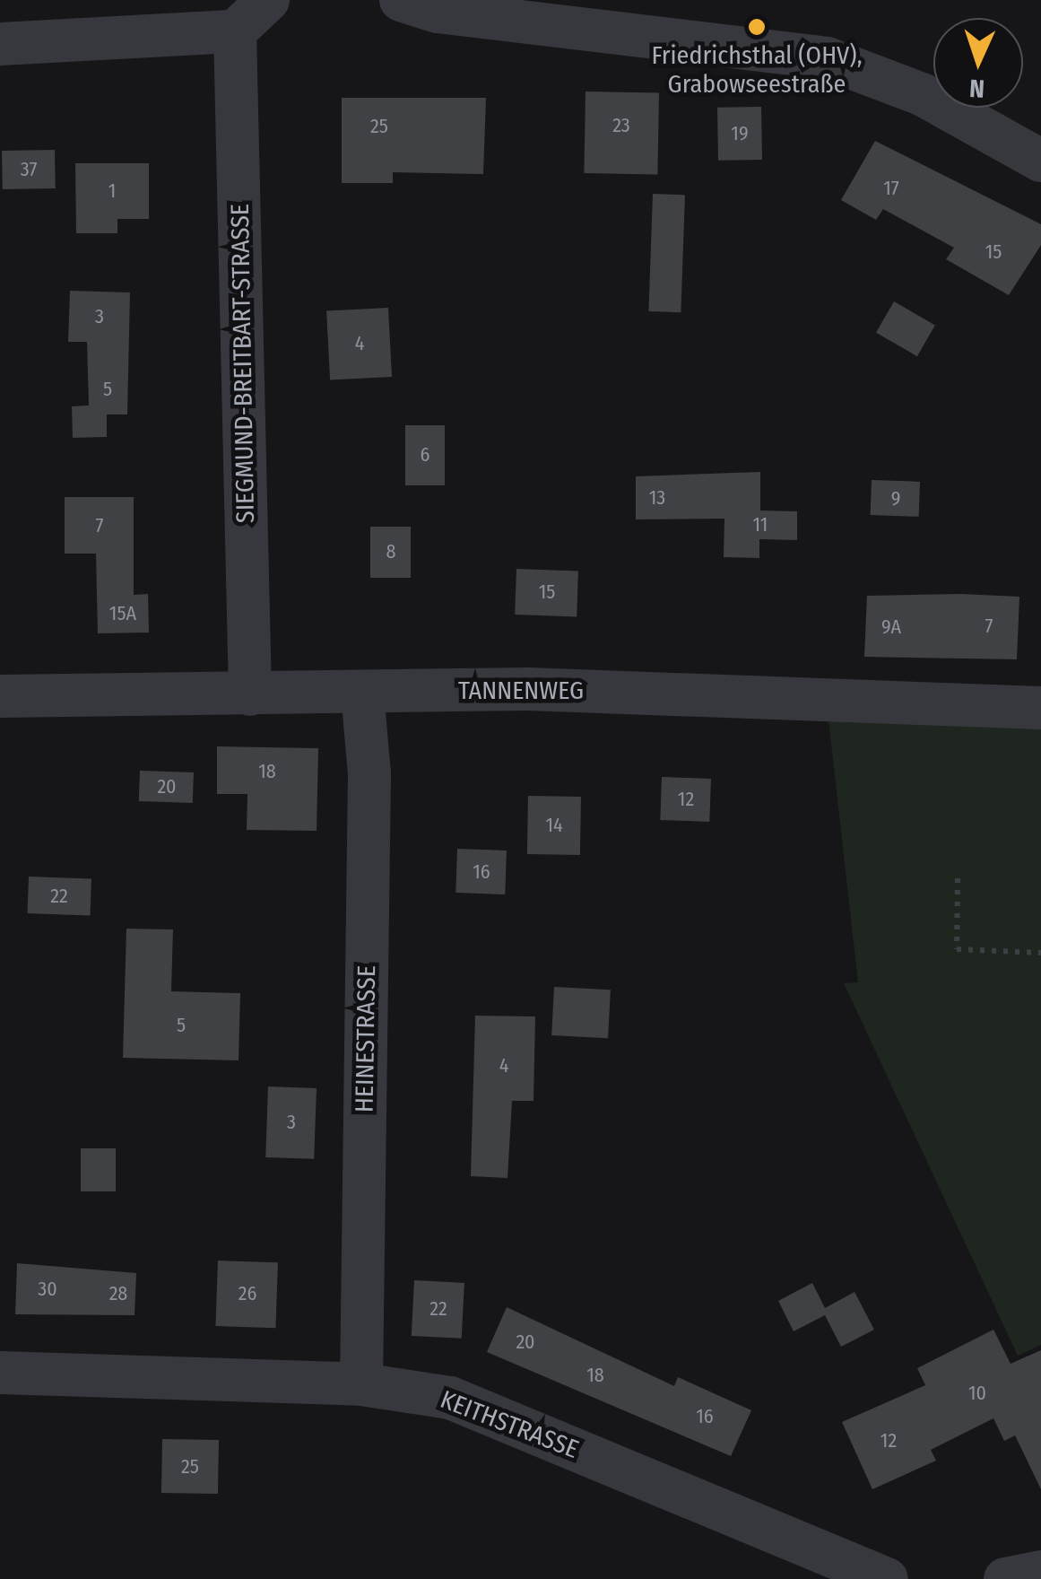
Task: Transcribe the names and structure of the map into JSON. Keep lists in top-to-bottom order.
{
  "streets": {
    "street": [
      "SIEGMUND-BREITBART-STRASSE",
      "TANNENWEG",
      "HEINESTRASSE",
      "KEITHSTRASSE"
    ]
  },
  "crossings": [
    ["SIEGMUND-BREITBART-STRASSE", "TANNENWEG"],
    ["TANNENWEG", "HEINESTRASSE"],
    ["HEINESTRASSE", "KEITHSTRASSE"]
  ],
  "places": ["Friedrichsthal (OHV), Grabowseestraße"],
  "house_numbers": [
    "23",
    "25",
    "19",
    "37",
    "17",
    "1",
    "15",
    "3",
    "4",
    "5",
    "6",
    "13",
    "9",
    "11",
    "7",
    "8",
    "15",
    "15A",
    "7",
    "9A",
    "18",
    "20",
    "12",
    "14",
    "16",
    "22",
    "5",
    "4",
    "3",
    "30",
    "28",
    "26",
    "22",
    "20",
    "18",
    "10",
    "16",
    "12",
    "25"
  ],
  "north": "bottom"
}
